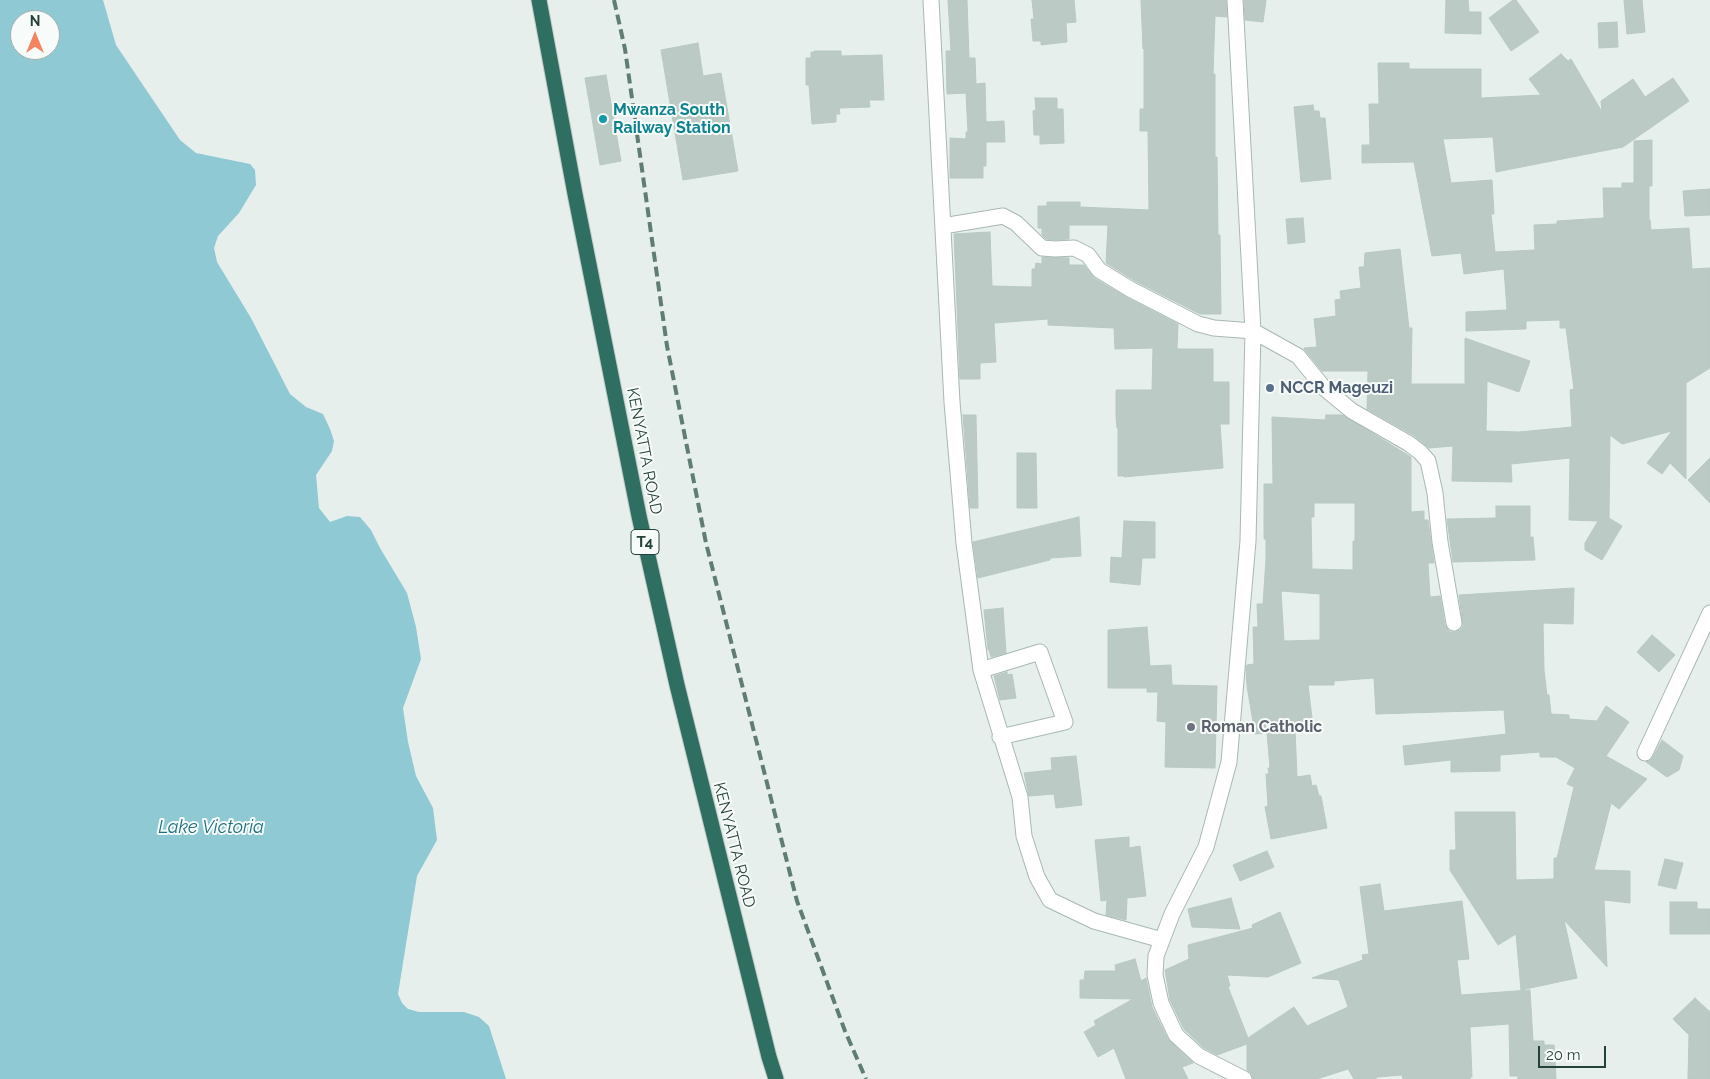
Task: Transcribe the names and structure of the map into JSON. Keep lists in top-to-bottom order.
{
  "streets": {
    "highway": ["KENYATTA ROAD", "T4"]
  },
  "water": ["Lake Victoria"],
  "places": ["Mwanza South Railway Station", "NCCR Mageuzi", "Roman Catholic"],
  "scale_bar": "20 m",
  "north": "top"
}
